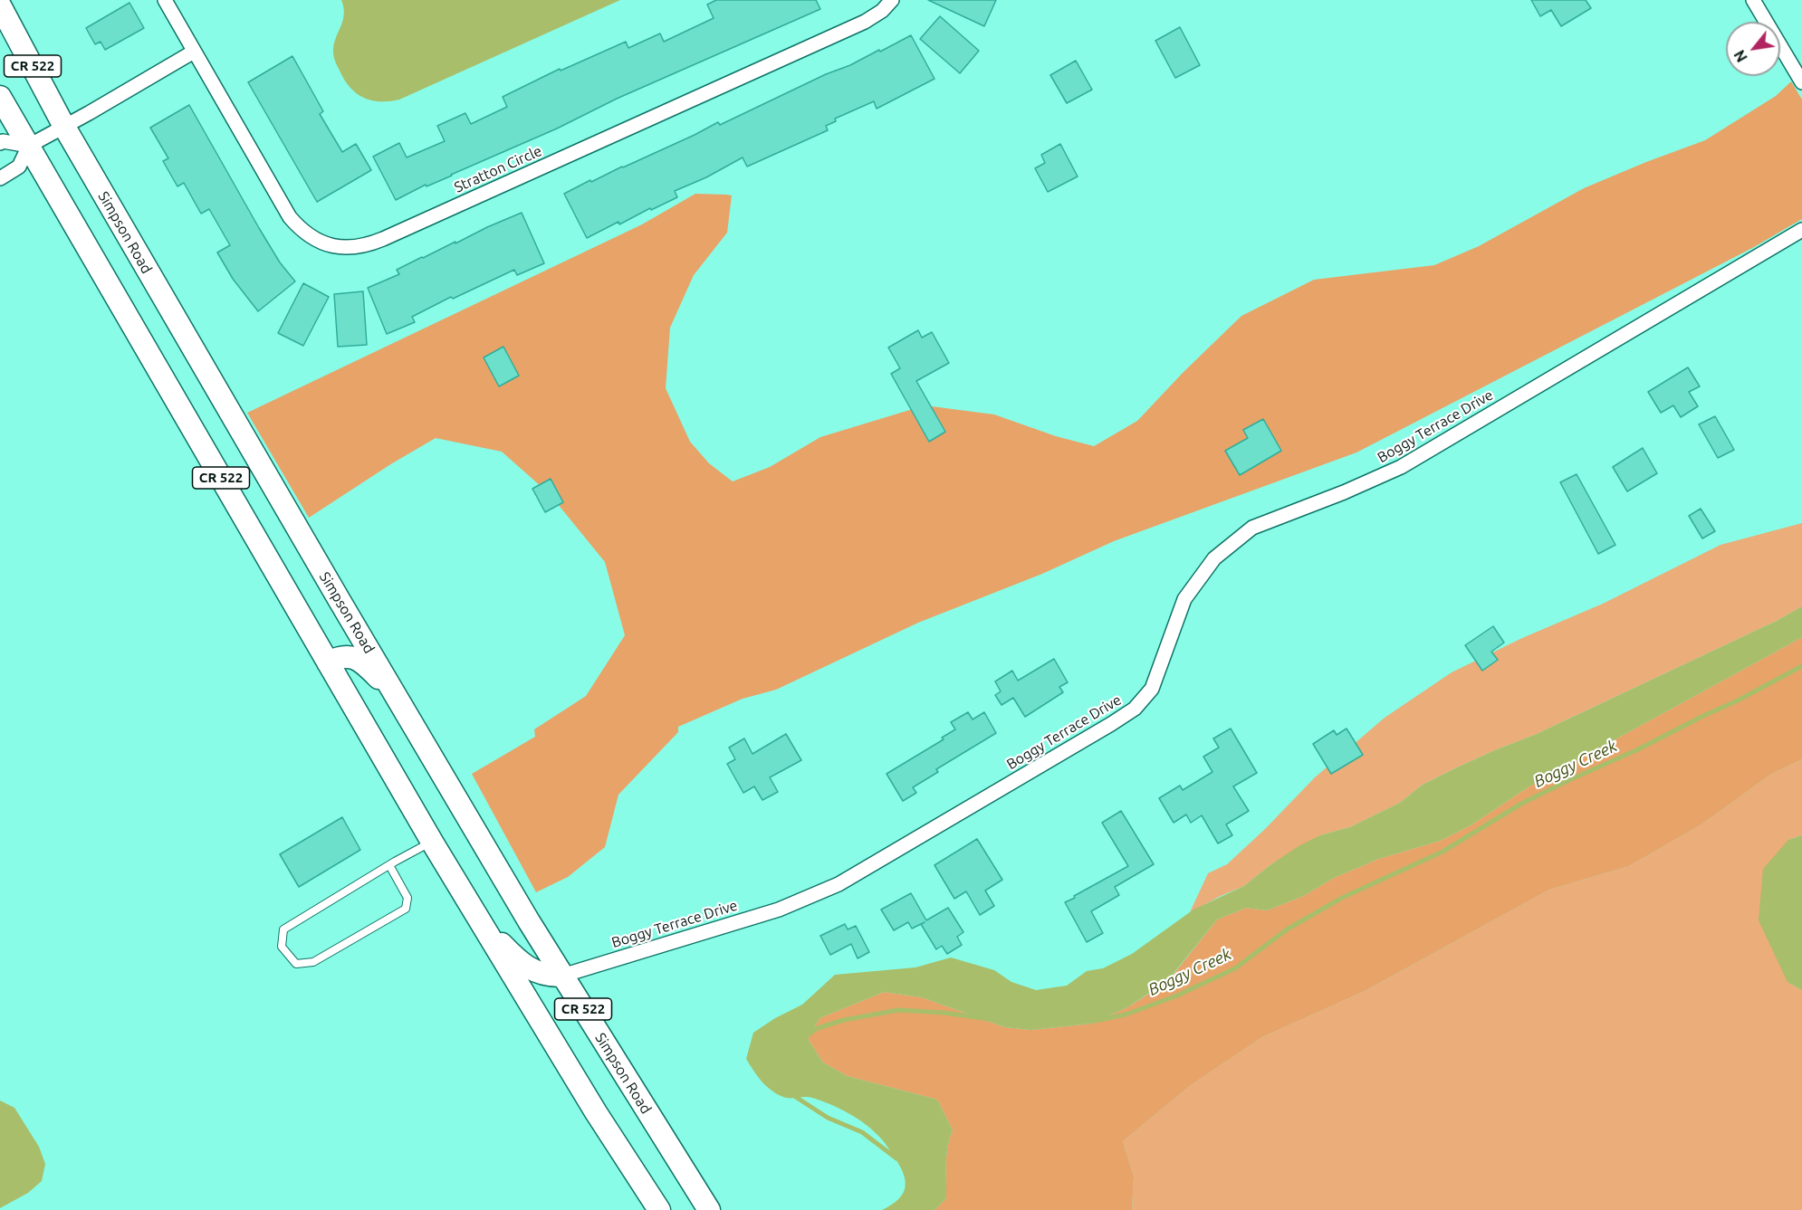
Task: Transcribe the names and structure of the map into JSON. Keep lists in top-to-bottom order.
{
  "streets": {
    "main road": ["CR 522", "Simpson Road"],
    "street": ["Stratton Circle", "Boggy Terrace Drive"]
  },
  "crossings": [
    ["Simpson Road", "Boggy Terrace Drive"]
  ],
  "water": ["Boggy Creek"],
  "north": "bottom left"
}
